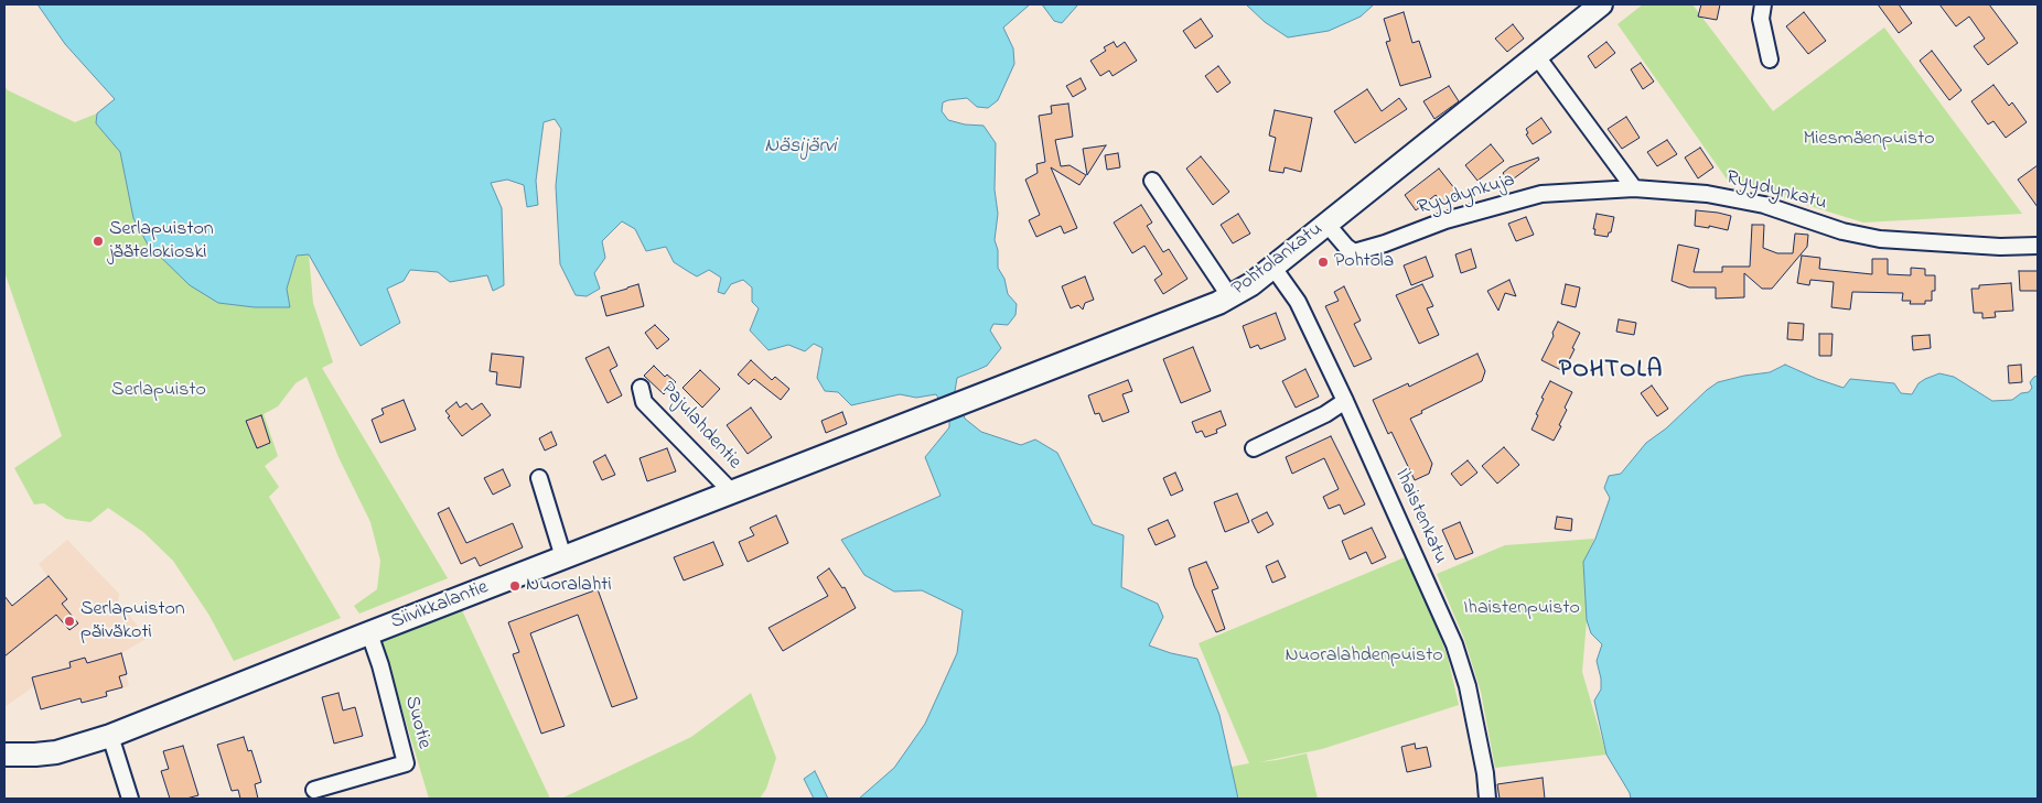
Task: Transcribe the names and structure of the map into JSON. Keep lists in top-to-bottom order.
{
  "streets": {
    "main road": ["Pohtolankatu", "Siivikkalantie"],
    "street": [
      "Ryydynkatu",
      "Ryydynkuja",
      "Pajulahdentie",
      "Ihaistenkatu",
      "Suotie"
    ]
  },
  "crossings": [
    ["Ryydynkatu", "Ryydynkuja"],
    ["Ryydynkuja", "Pohtolankatu"],
    ["Pohtolankatu", "Ihaistenkatu"],
    ["Pohtolankatu", "Siivikkalantie"],
    ["Pajulahdentie", "Siivikkalantie"],
    ["Siivikkalantie", "Suotie"]
  ],
  "districts": ["POHTOLA"],
  "water": ["Näsijärvi"],
  "parks": [
    "Miesmäenpuisto",
    "Serlapuisto",
    "Ihaistenpuisto",
    "Nuoralahdenpuisto"
  ],
  "places": [
    "Serlapuiston jäätelokioski",
    "Pohtola",
    "Nuoralahti",
    "Serlapuiston päiväkoti"
  ]
}
